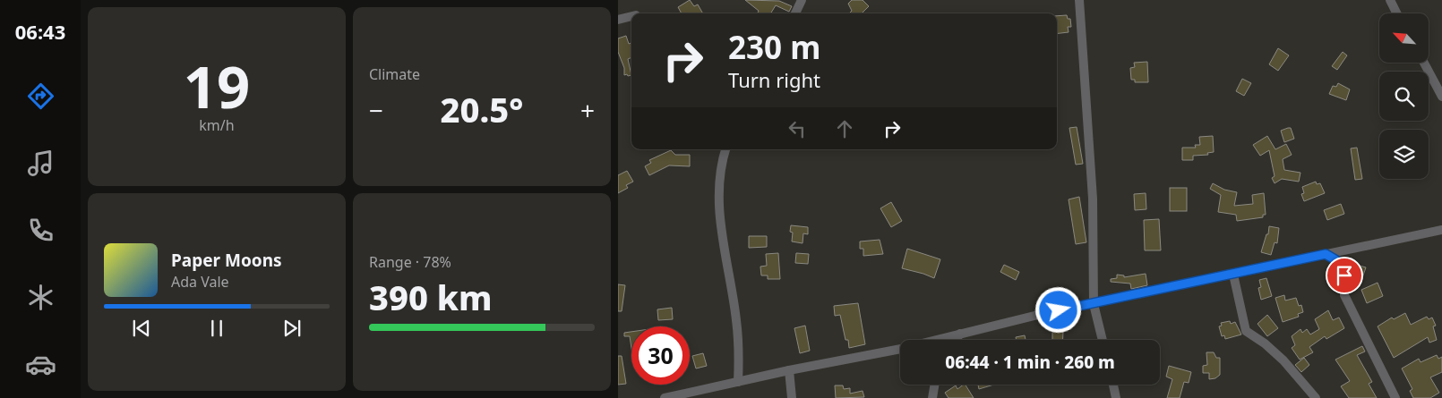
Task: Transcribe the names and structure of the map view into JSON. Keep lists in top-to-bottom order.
{
  "north": "top left",
  "page": {
    "tabs": "06:43",
    "tile": [
      ["19", "km/h"],
      "Climate",
      ["Range · 78%", "390 km"]
    ],
    "turn": ["230 m", "Turn right"],
    "heat": ["−", "20.5°", "+"],
    "song": ["Paper Moons", "Ada Vale"],
    "limit": "30",
    "trip": "06:44 · 1 min · 260 m"
  }
}
